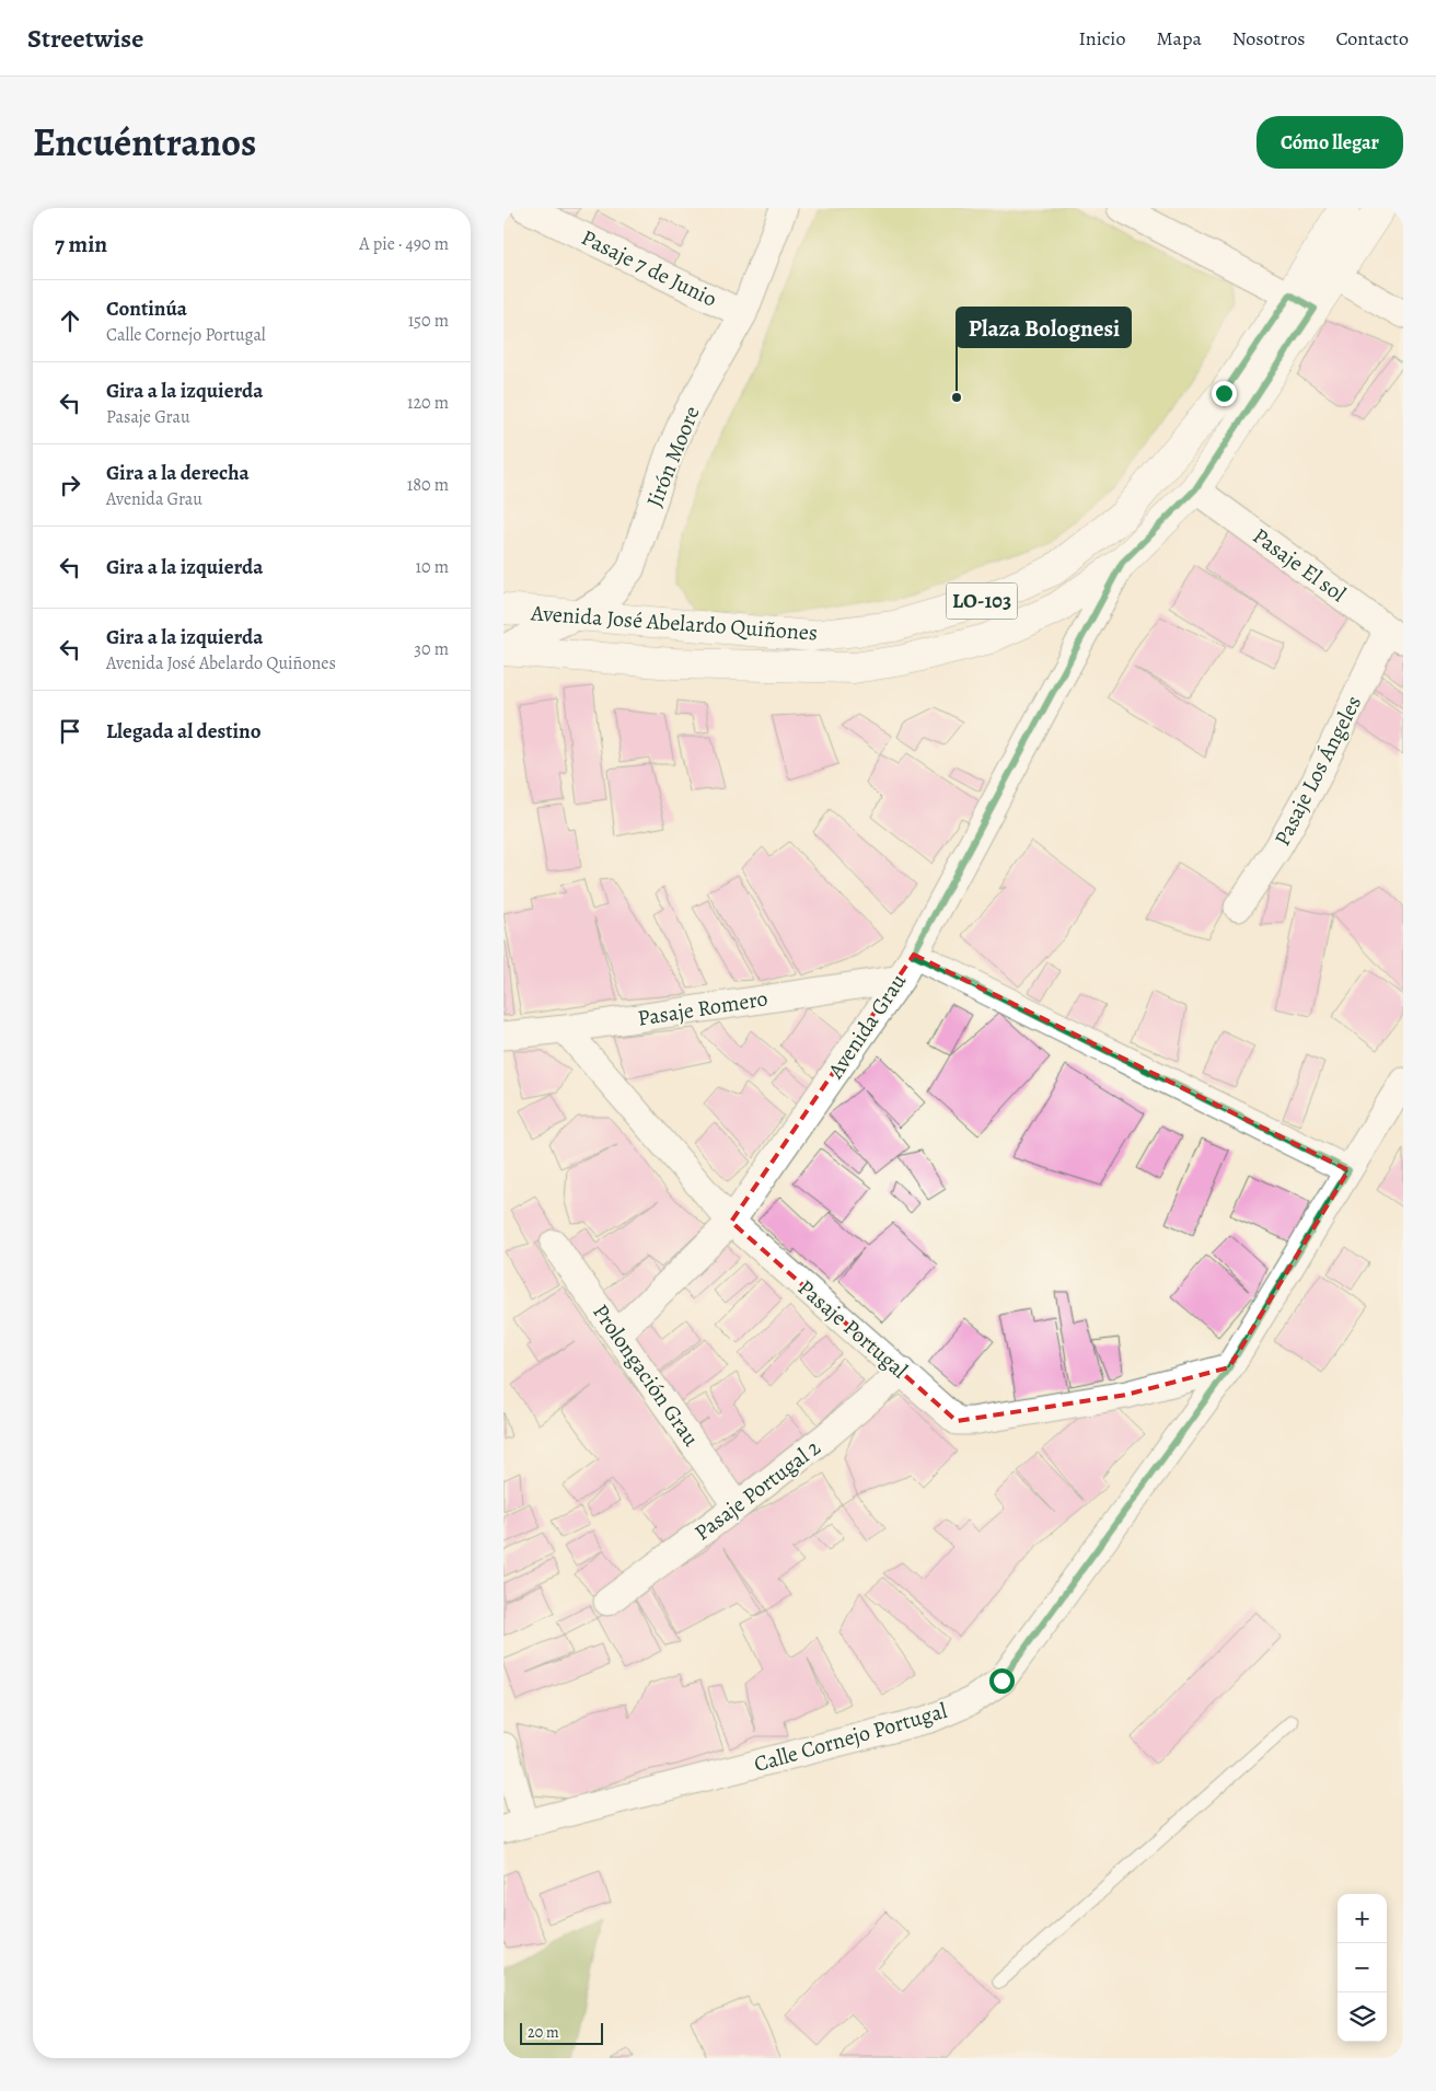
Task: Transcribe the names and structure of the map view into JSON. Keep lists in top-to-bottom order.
{
  "streets": {
    "main road": ["LO-103", "Avenida José Abelardo Quiñones", "Avenida Grau"],
    "street": [
      "Pasaje 7 de Junio",
      "Jirón Moore",
      "Pasaje El sol",
      "Pasaje Los Ángeles",
      "Pasaje Romero",
      "Pasaje Portugal",
      "Prolongación Grau",
      "Pasaje Portugal 2",
      "Calle Cornejo Portugal"
    ]
  },
  "crossings": [
    ["Pasaje 7 de Junio", "Jirón Moore"],
    ["Jirón Moore", "Avenida José Abelardo Quiñones"],
    ["Pasaje El sol", "Pasaje Los Ángeles"],
    ["Pasaje El sol", "Avenida Grau"],
    ["LO-103", "Avenida José Abelardo Quiñones"],
    ["Avenida José Abelardo Quiñones", "Avenida Grau"],
    ["Pasaje Romero", "Avenida Grau"],
    ["Pasaje Romero", "Pasaje Portugal"],
    ["Avenida Grau", "Pasaje Portugal"],
    ["Avenida Grau", "Prolongación Grau"],
    ["Pasaje Portugal", "Pasaje Portugal 2"],
    ["Pasaje Portugal", "Calle Cornejo Portugal"],
    ["Prolongación Grau", "Pasaje Portugal 2"]
  ],
  "places": ["Plaza Bolognesi"],
  "scale_bar": "20 m",
  "page": {
    "header": "Streetwise",
    "nav": [
      "Inicio",
      "Mapa",
      "Nosotros",
      "Contacto"
    ],
    "title": "Encuéntranos",
    "buttons": "Cómo llegar",
    "heading": ["7 min", "A pie · 490 m"],
    "list": [
      ["Continúa", "Calle Cornejo Portugal", "150 m"],
      ["Gira a la izquierda", "Pasaje Grau", "120 m"],
      ["Gira a la derecha", "Avenida Grau", "180 m"],
      ["Gira a la izquierda", "10 m"],
      ["Gira a la izquierda", "Avenida José Abelardo Quiñones", "30 m"],
      "Llegada al destino"
    ],
    "map_buttons": ["+", "−"],
    "scale": "20 m"
  }
}
